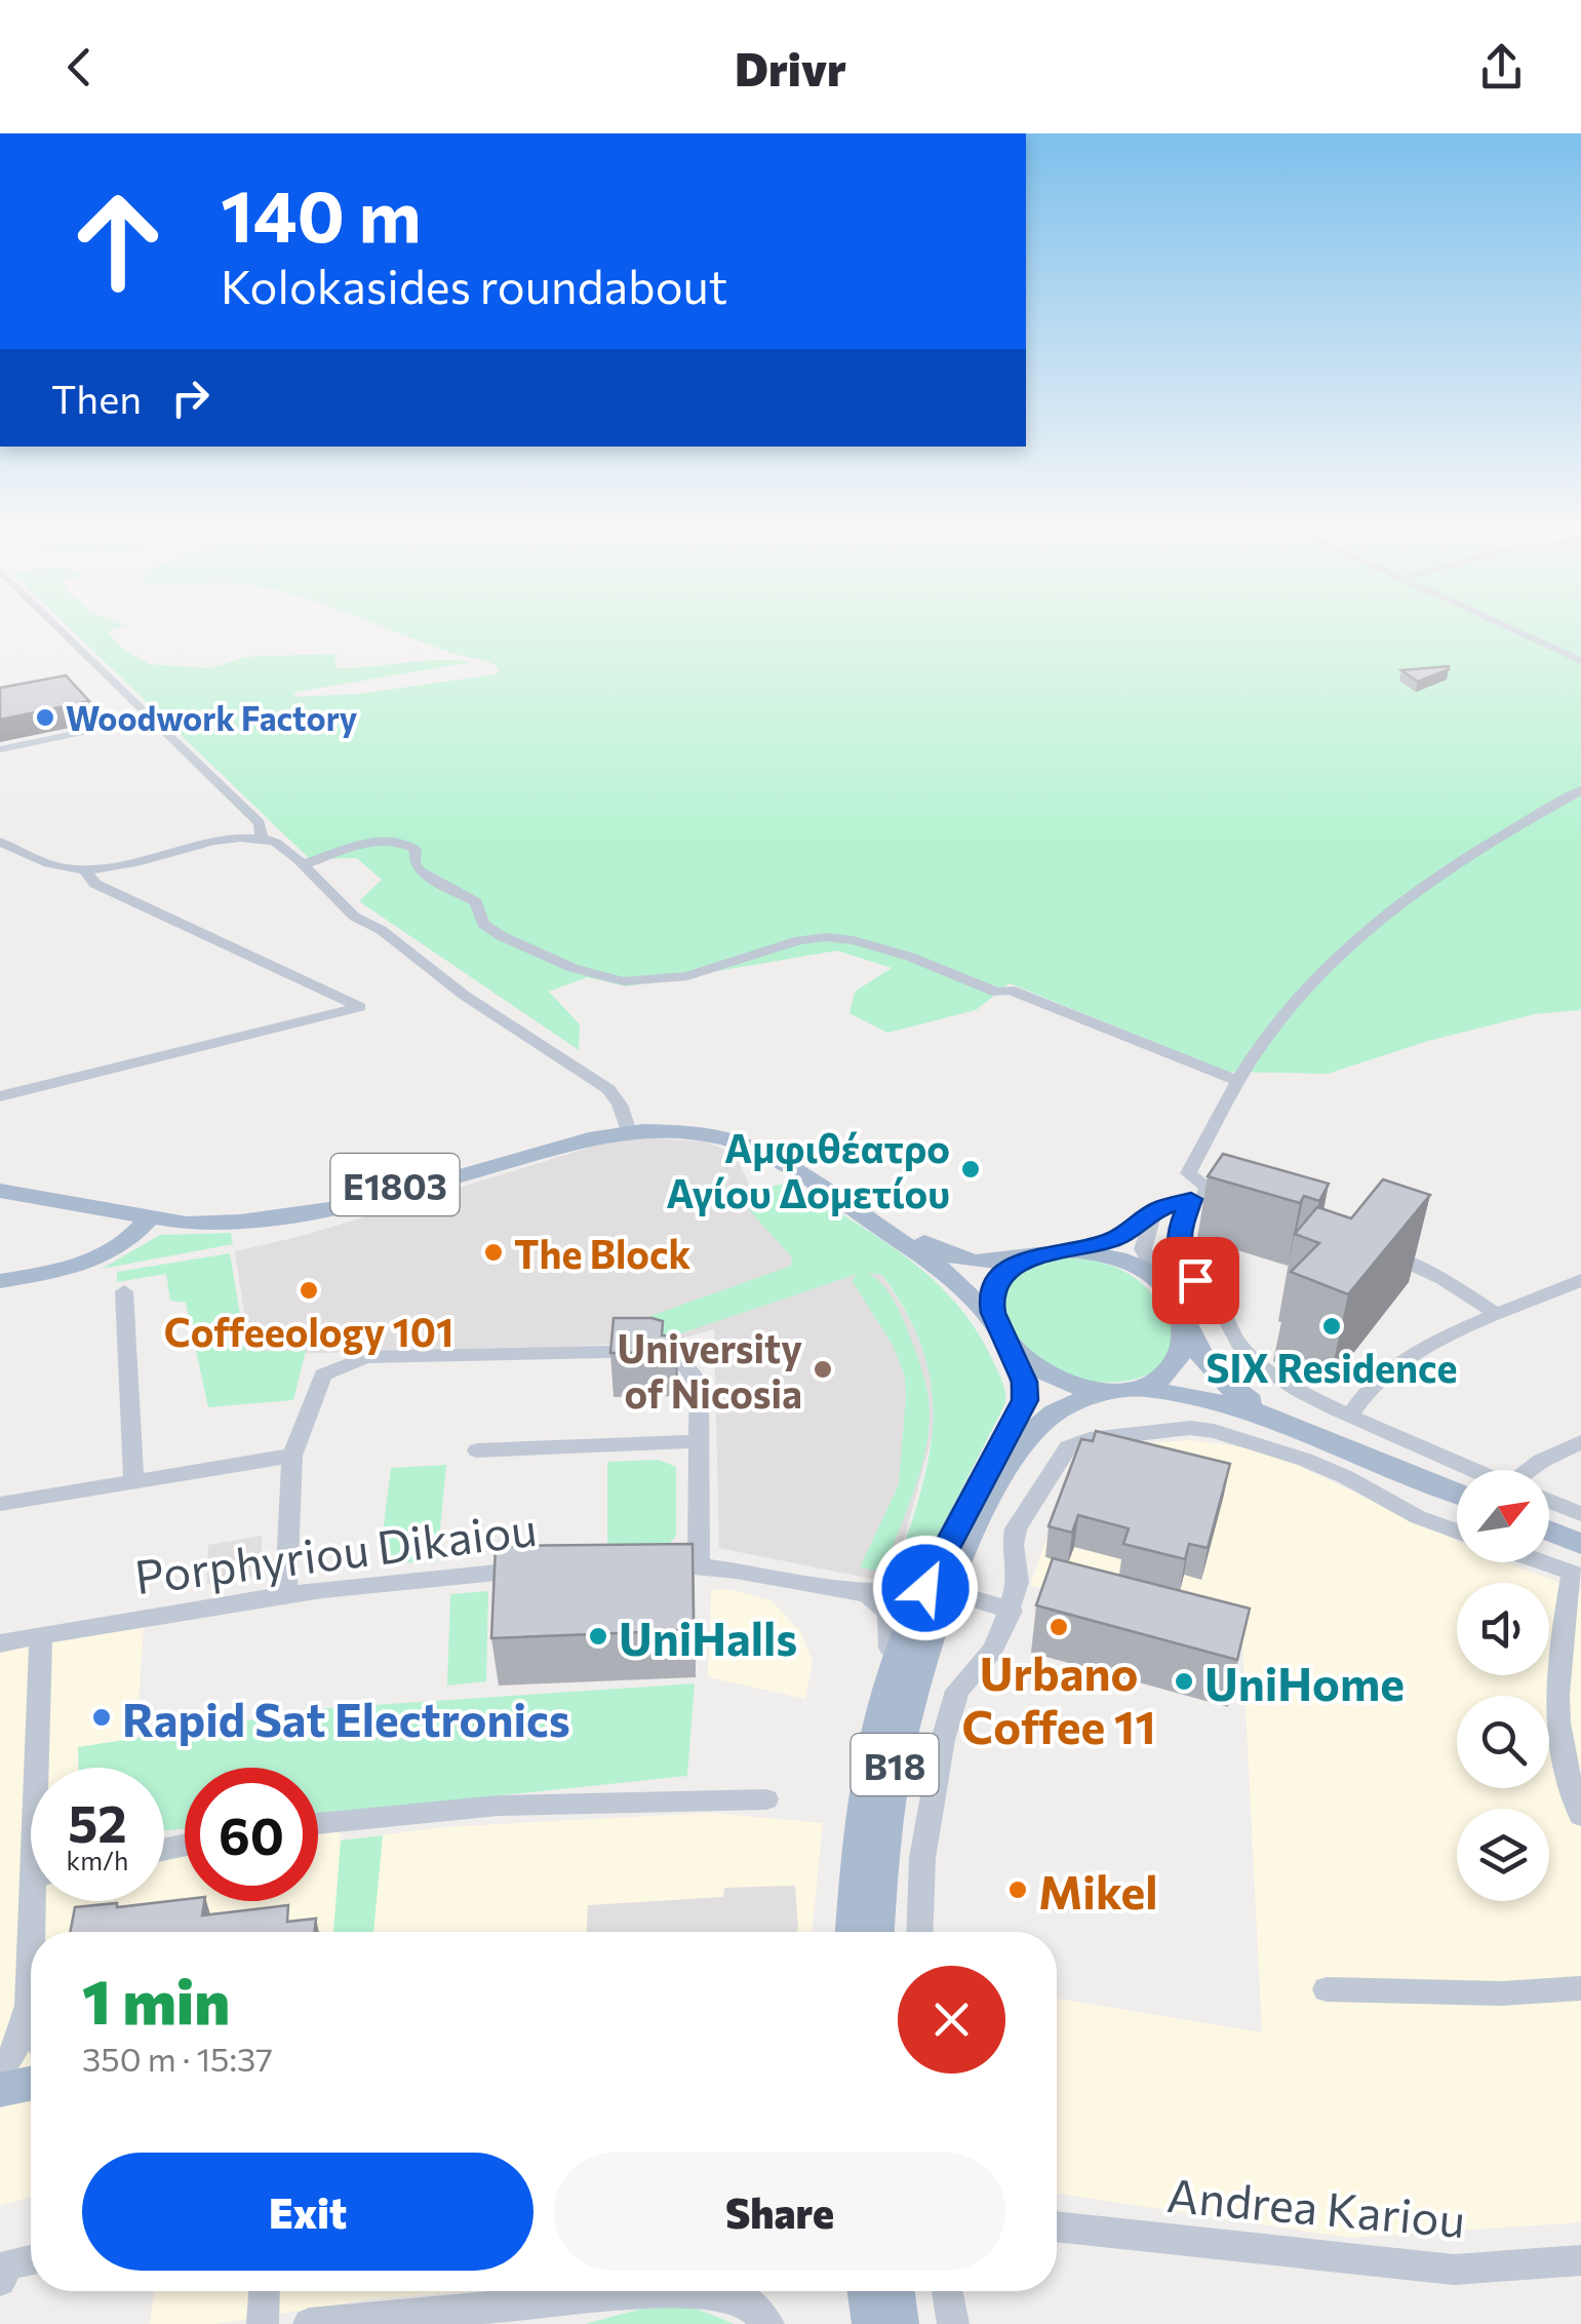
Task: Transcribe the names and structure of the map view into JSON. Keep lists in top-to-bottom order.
{
  "streets": {
    "main road": ["E1803", "B18"],
    "street": ["Porphyriou Dikaiou", "Andrea Kariou"]
  },
  "crossings": [
    ["E1803", "B18"]
  ],
  "places": [
    "Woodwork Factory",
    "Αμφιθέατρο Αγίου Δομετίου",
    "The Block",
    "Coffeeology 101",
    "SIX Residence",
    "University of Nicosia",
    "Urbano Coffee 11",
    "UniHalls",
    "UniHome",
    "Rapid Sat Electronics",
    "Mikel"
  ],
  "north": "top right",
  "page": {
    "header": "Drivr",
    "turn": ["140 m", "Kolokasides roundabout"],
    "then": "Then",
    "speed": "52 km/h",
    "limit": "60",
    "heading": ["1 min", "350 m · 15:37"],
    "buttons": ["Exit", "Share"]
  }
}
